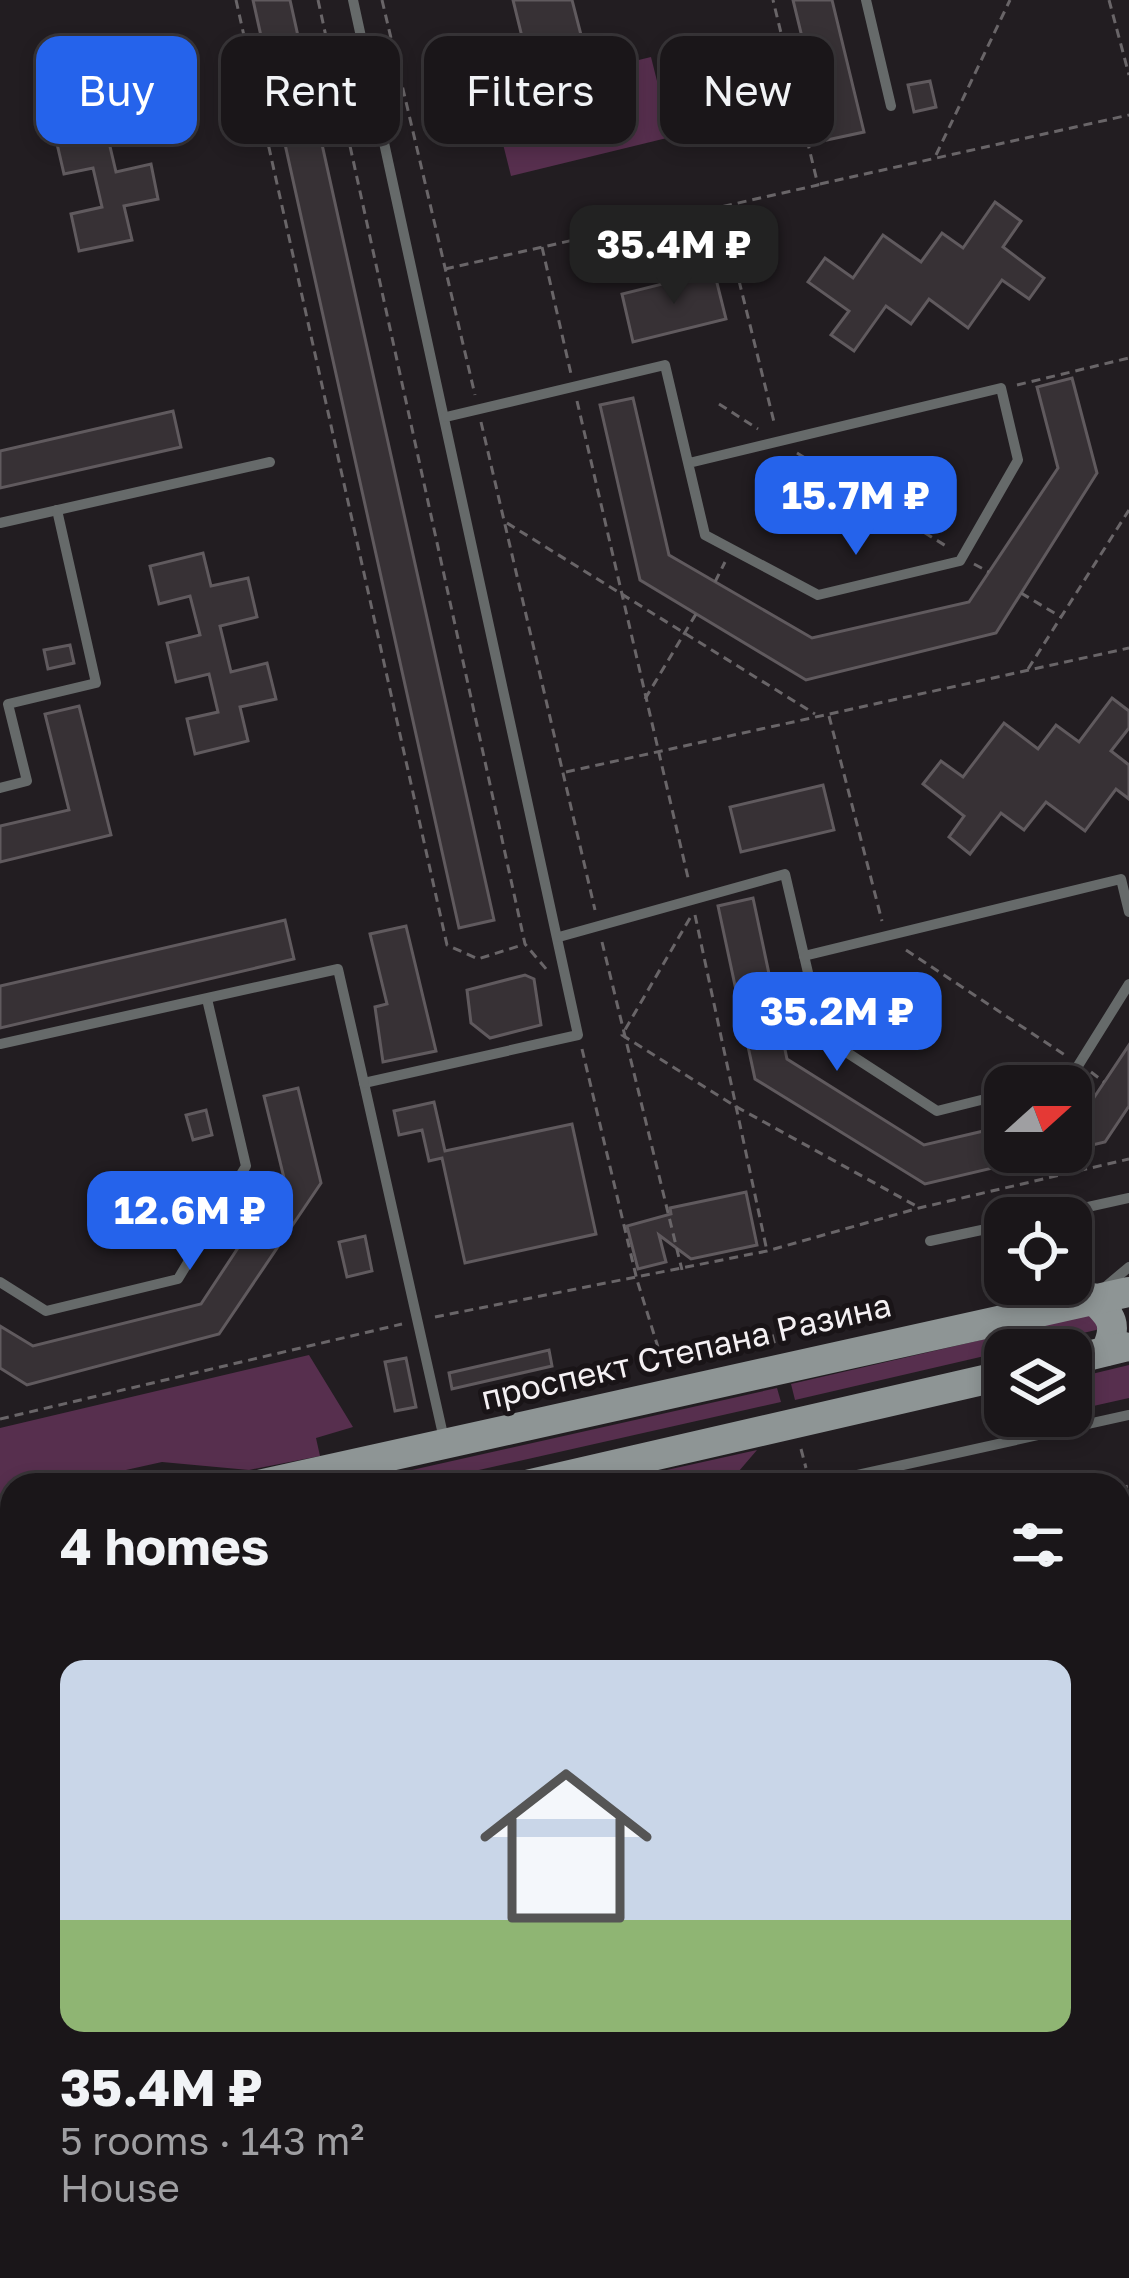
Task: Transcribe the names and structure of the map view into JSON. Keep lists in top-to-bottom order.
{
  "streets": {
    "main road": ["проспект Степана Разина"]
  },
  "north": "right",
  "page": {
    "chip": [
      "Buy",
      "Rent",
      "Filters",
      "New"
    ],
    "price": [
      "35.4M ₽",
      "15.7M ₽",
      "35.2M ₽",
      "12.6M ₽"
    ],
    "heading": "4 homes",
    "list": [
      {
        "name": "35.4M ₽",
        "note": "5 rooms · 143 m² · House"
      }
    ]
  }
}
